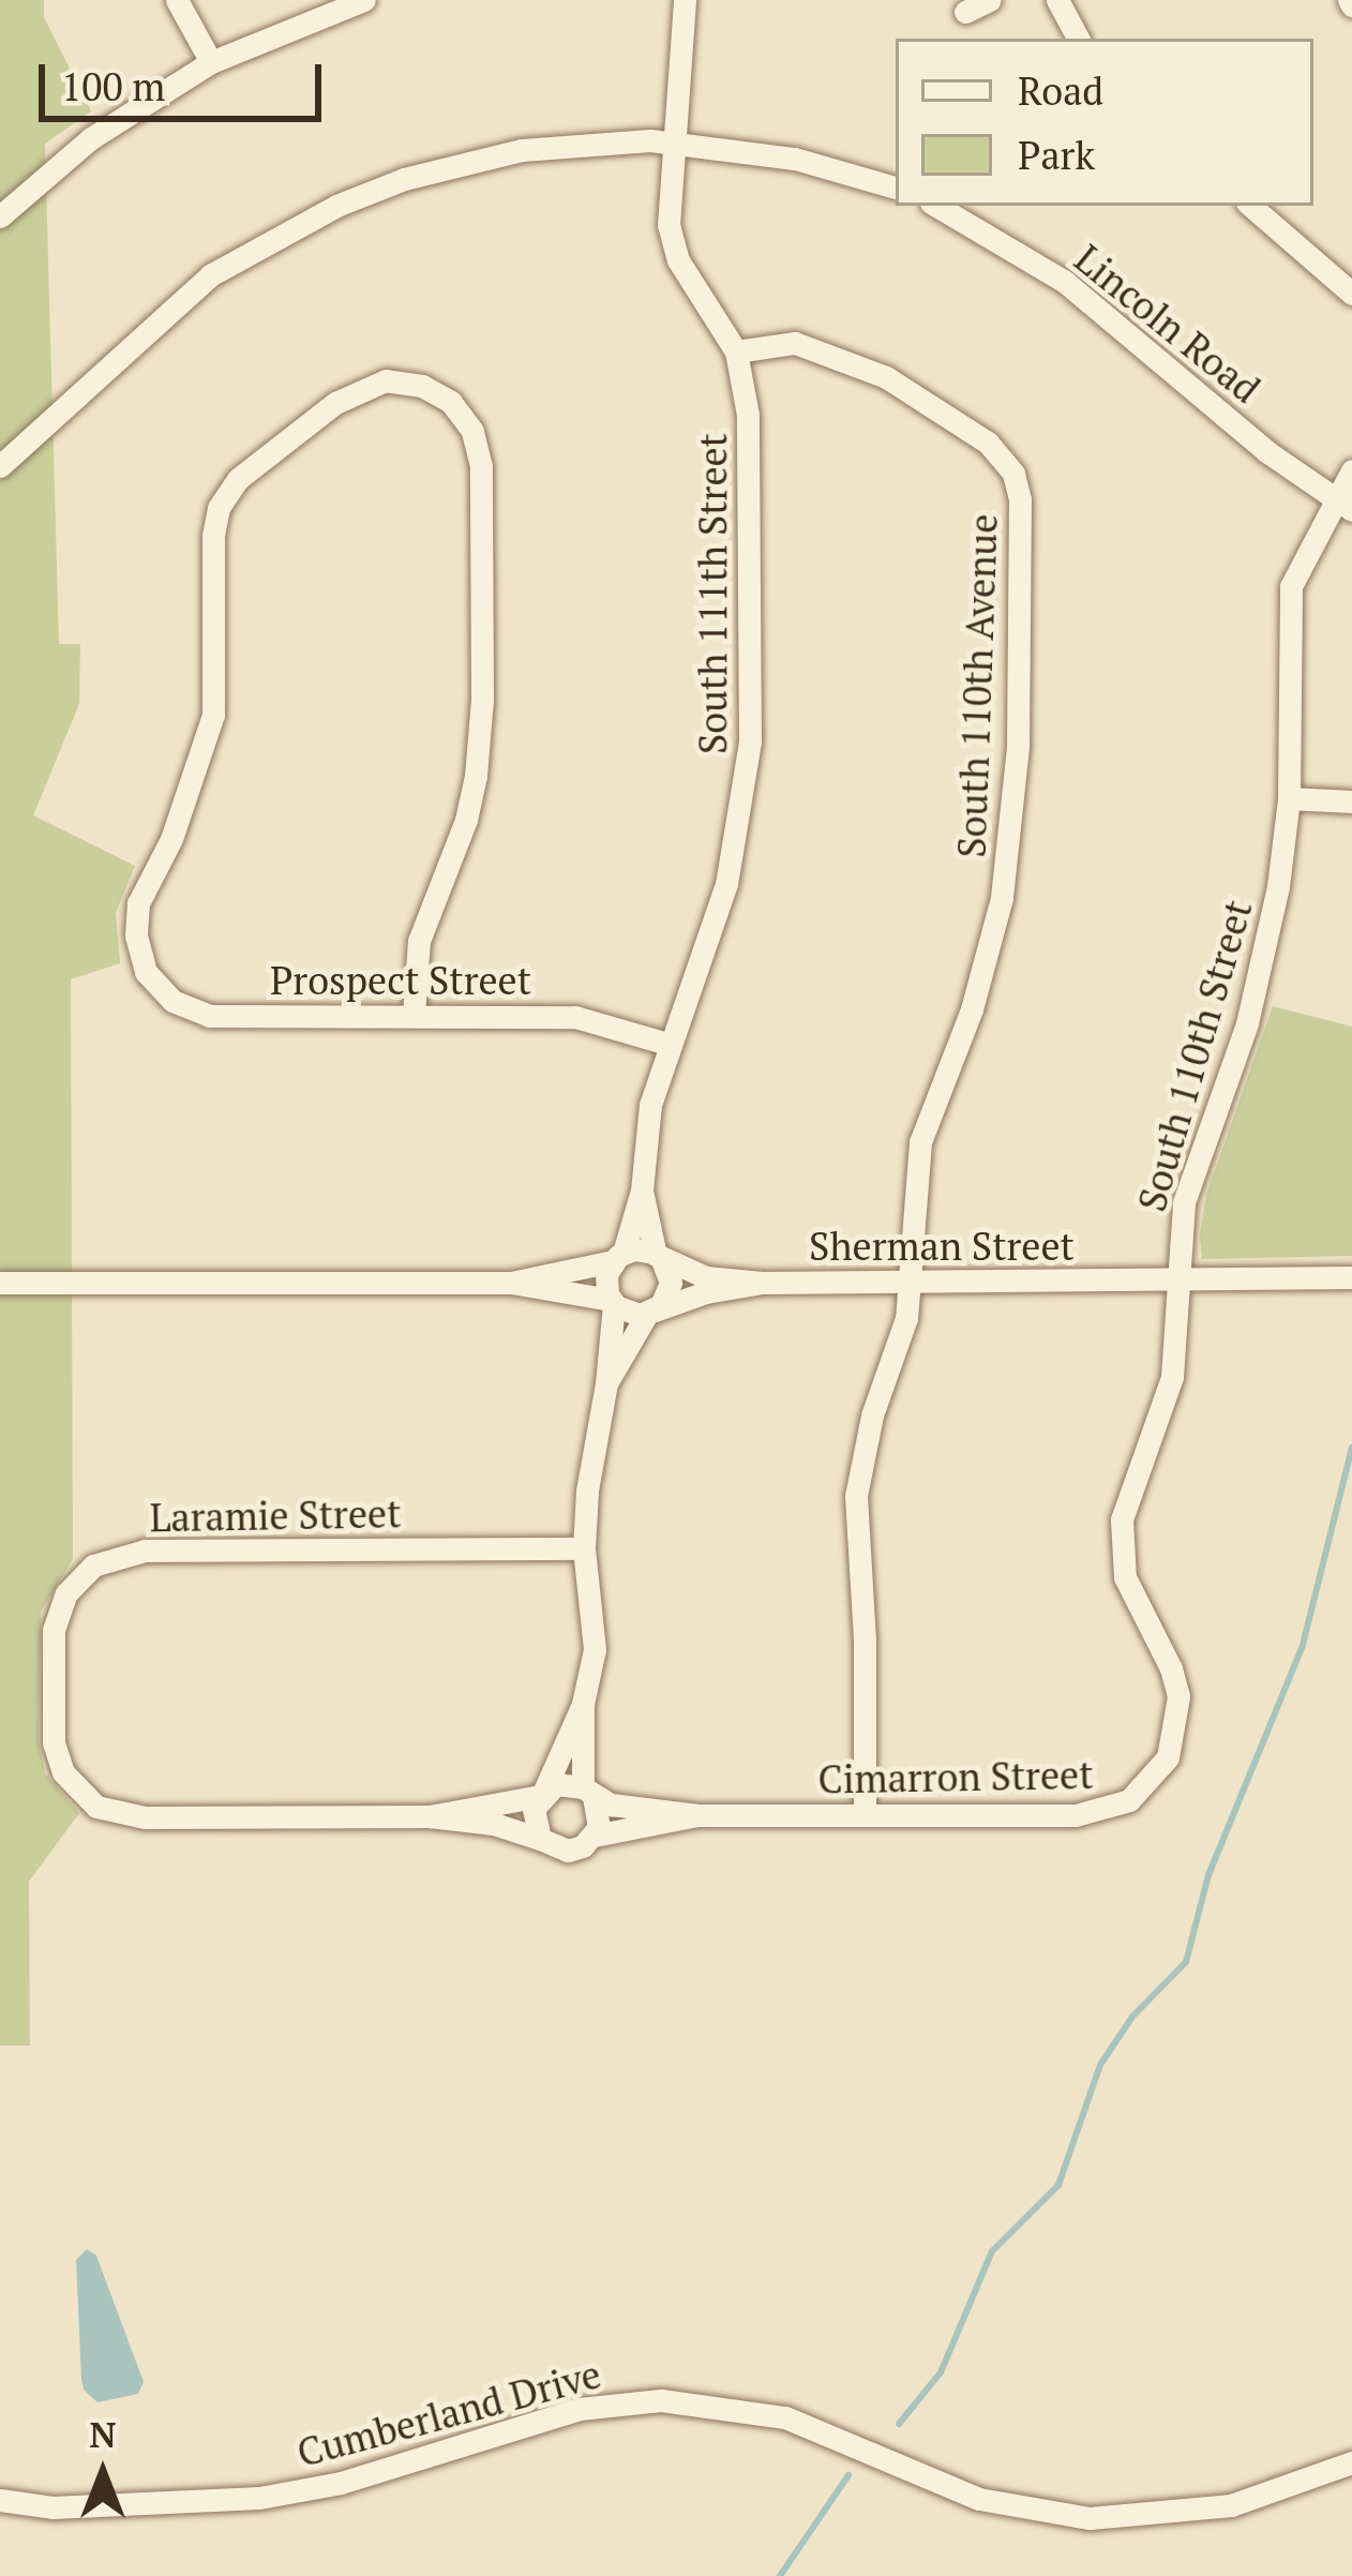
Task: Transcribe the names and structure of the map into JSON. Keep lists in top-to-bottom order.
{
  "streets": {
    "street": [
      "Lincoln Road",
      "South 111th Street",
      "South 110th Avenue",
      "Prospect Street",
      "South 110th Street",
      "Sherman Street",
      "Laramie Street",
      "Cimarron Street",
      "Cumberland Drive"
    ]
  },
  "crossings": [
    ["Lincoln Road", "South 110th Street"],
    ["South 111th Street", "South 110th Avenue"],
    ["South 111th Street", "Prospect Street"],
    ["South 111th Street", "Sherman Street"],
    ["South 110th Avenue", "Sherman Street"],
    ["South 110th Avenue", "Cimarron Street"],
    ["South 110th Street", "Sherman Street"],
    ["South 110th Street", "Cimarron Street"]
  ],
  "legend": ["Road", "Park"],
  "scale_bar": "100 m",
  "north": "top"
}
